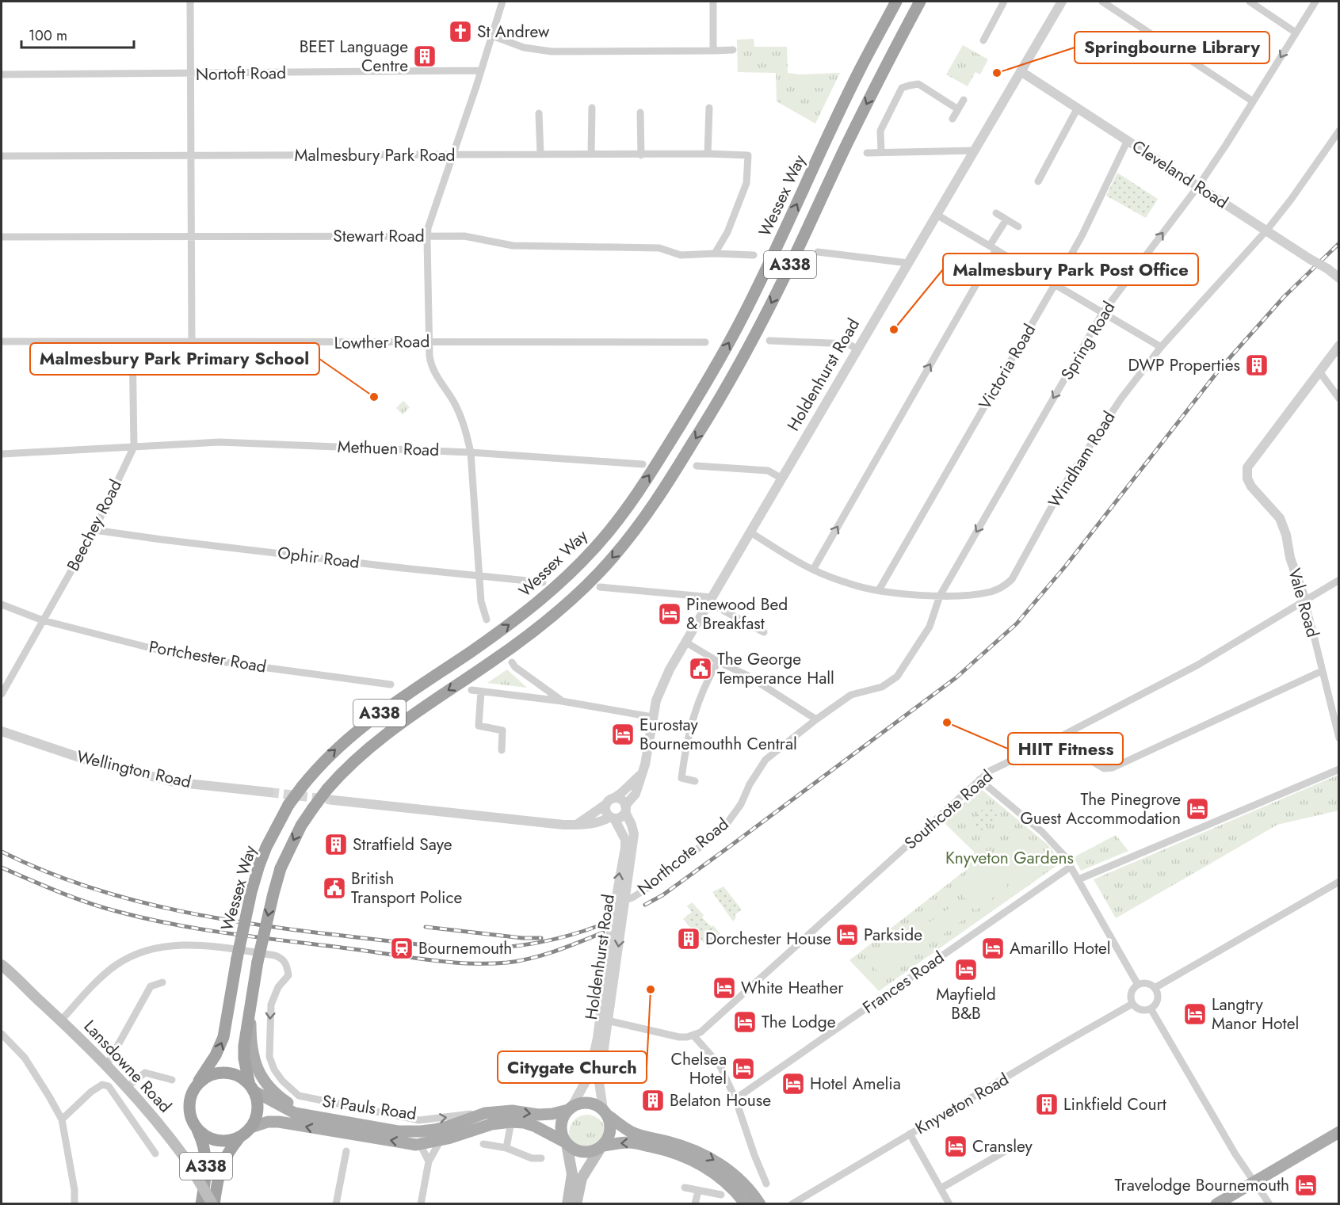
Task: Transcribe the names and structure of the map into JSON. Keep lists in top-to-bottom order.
{
  "streets": {
    "highway": ["Wessex Way", "A338"],
    "main road": ["Lansdowne Road", "St Pauls Road"],
    "street": [
      "Nortoft Road",
      "Malmesbury Park Road",
      "Cleveland Road",
      "Stewart Road",
      "Spring Road",
      "Lowther Road",
      "Victoria Road",
      "Holdenhurst Road",
      "Methuen Road",
      "Windham Road",
      "Beechey Road",
      "Ophir Road",
      "Vale Road",
      "Portchester Road",
      "Wellington Road",
      "Southcote Road",
      "Northcote Road",
      "Frances Road",
      "Knyveton Road"
    ]
  },
  "crossings": [
    ["Malmesbury Park Road", "Stewart Road"],
    ["Cleveland Road", "Spring Road"],
    ["Cleveland Road", "Victoria Road"],
    ["Cleveland Road", "Holdenhurst Road"],
    ["Cleveland Road", "Windham Road"],
    ["Wessex Way", "A338"],
    ["Wessex Way", "St Pauls Road"],
    ["A338", "Lansdowne Road"],
    ["A338", "St Pauls Road"],
    ["Spring Road", "Windham Road"],
    ["Spring Road", "Northcote Road"],
    ["Lowther Road", "Beechey Road"],
    ["Victoria Road", "Windham Road"],
    ["Holdenhurst Road", "Windham Road"],
    ["Holdenhurst Road", "Northcote Road"],
    ["Holdenhurst Road", "St Pauls Road"],
    ["Methuen Road", "Beechey Road"],
    ["Windham Road", "Northcote Road"],
    ["Beechey Road", "Ophir Road"],
    ["Beechey Road", "Portchester Road"],
    ["Vale Road", "Southcote Road"]
  ],
  "parks": ["Knyveton Gardens"],
  "places": {
    "church": ["St Andrew"],
    "building": [
      "BEET Language Centre",
      "DWP Properties",
      "Stratfield Saye",
      "Dorchester House",
      "Belaton House",
      "Linkfield Court"
    ],
    "other": [
      "Springbourne Library",
      "Malmesbury Park Post Office",
      "Malmesbury Park Primary School",
      "HIIT Fitness",
      "Citygate Church"
    ],
    "hotel": [
      "Pinewood Bed & Breakfast",
      "Eurostay Bournemouthh Central",
      "The Pinegrove Guest Accommodation",
      "Parkside",
      "Amarillo Hotel",
      "Mayfield B&B",
      "White Heather",
      "Langtry Manor Hotel",
      "The Lodge",
      "Chelsea Hotel",
      "Hotel Amelia",
      "Cransley",
      "Travelodge Bournemouth"
    ],
    "public building": ["The George Temperance Hall", "British Transport Police"],
    "station": ["Bournemouth"]
  },
  "scale_bar": "100 m"
}
